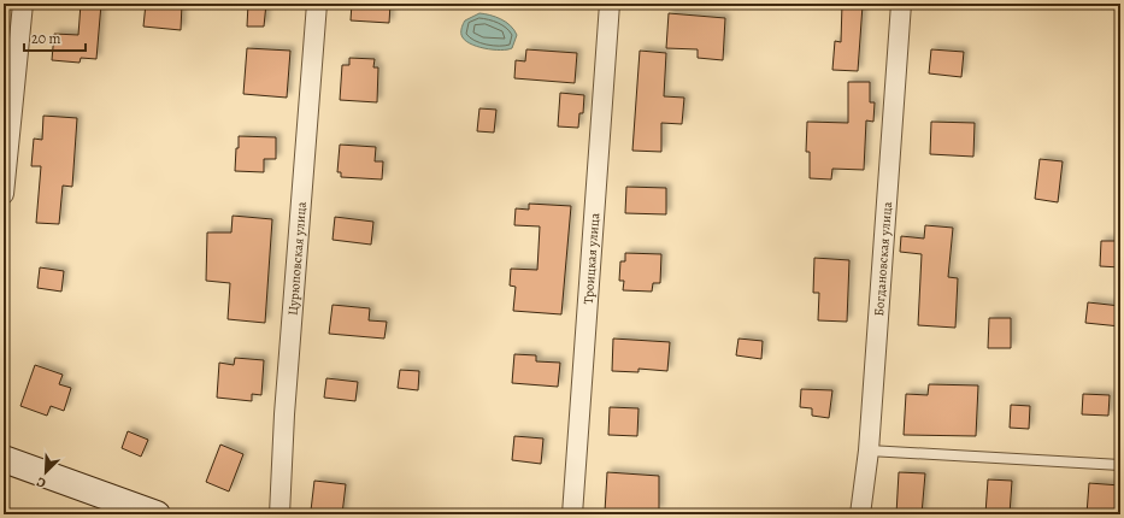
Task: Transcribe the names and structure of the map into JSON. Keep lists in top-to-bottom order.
{
  "streets": {
    "street": ["Цурюповская улица", "Троицкая улица", "Богдановская улица"]
  },
  "scale_bar": "20 m",
  "north": "bottom left"
}
